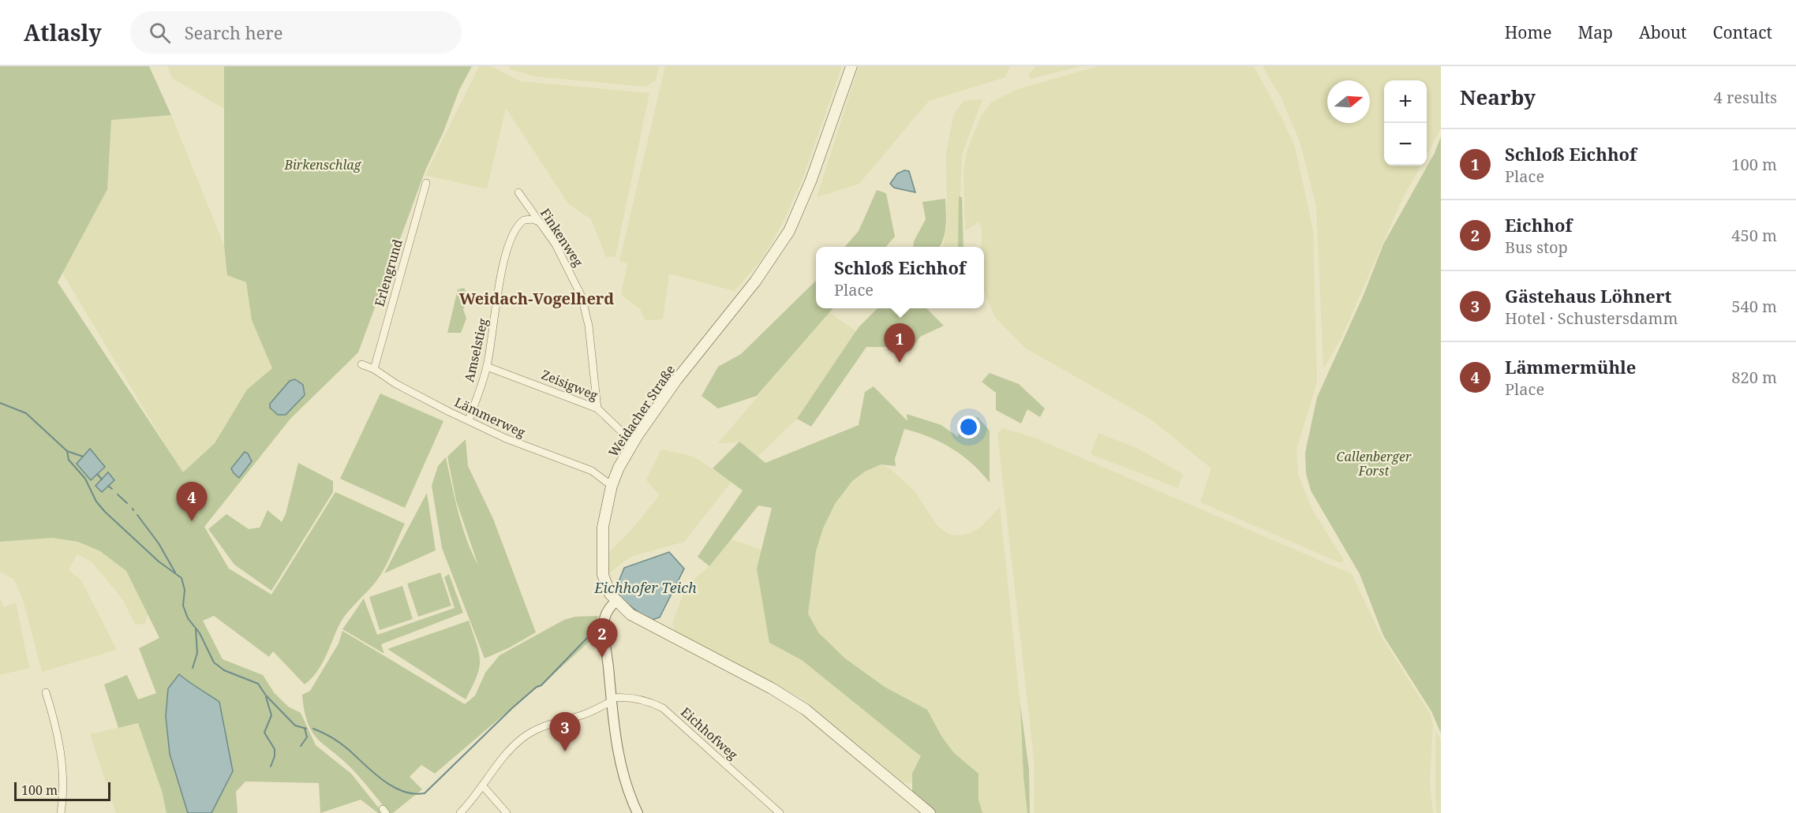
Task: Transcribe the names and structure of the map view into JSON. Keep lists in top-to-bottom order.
{
  "streets": {
    "main road": ["Weidacher Straße"],
    "street": [
      "Finkenweg",
      "Erlengrund",
      "Amselstieg",
      "Zeisigweg",
      "Lämmerweg",
      "Eichhofweg"
    ]
  },
  "crossings": [
    ["Finkenweg", "Amselstieg"],
    ["Finkenweg", "Zeisigweg"],
    ["Erlengrund", "Lämmerweg"],
    ["Amselstieg", "Zeisigweg"],
    ["Amselstieg", "Lämmerweg"],
    ["Zeisigweg", "Weidacher Straße"],
    ["Weidacher Straße", "Lämmerweg"]
  ],
  "districts": ["Weidach-Vogelherd"],
  "water": ["Eichhofer Teich"],
  "parks": ["Birkenschlag", "Callenberger Forst"],
  "scale_bar": "100 m",
  "north": "right",
  "page": {
    "header": "Atlasly",
    "search": "Search here",
    "nav": [
      "Home",
      "Map",
      "About",
      "Contact"
    ],
    "heading": ["Nearby", "4 results"],
    "map_buttons": ["+", "−"],
    "list": [
      {
        "mark": "1",
        "name": "Schloß Eichhof",
        "note": "Place",
        "value": "100 m"
      },
      {
        "mark": "2",
        "name": "Eichhof",
        "note": "Bus stop",
        "value": "450 m"
      },
      {
        "mark": "3",
        "name": "Gästehaus Löhnert",
        "note": "Hotel · Schustersdamm",
        "value": "540 m"
      },
      {
        "mark": "4",
        "name": "Lämmermühle",
        "note": "Place",
        "value": "820 m"
      }
    ],
    "popup": ["Schloß Eichhof", "Place"],
    "pins": [
      "1",
      "4",
      "2",
      "3"
    ],
    "scale": "100 m"
  }
}
